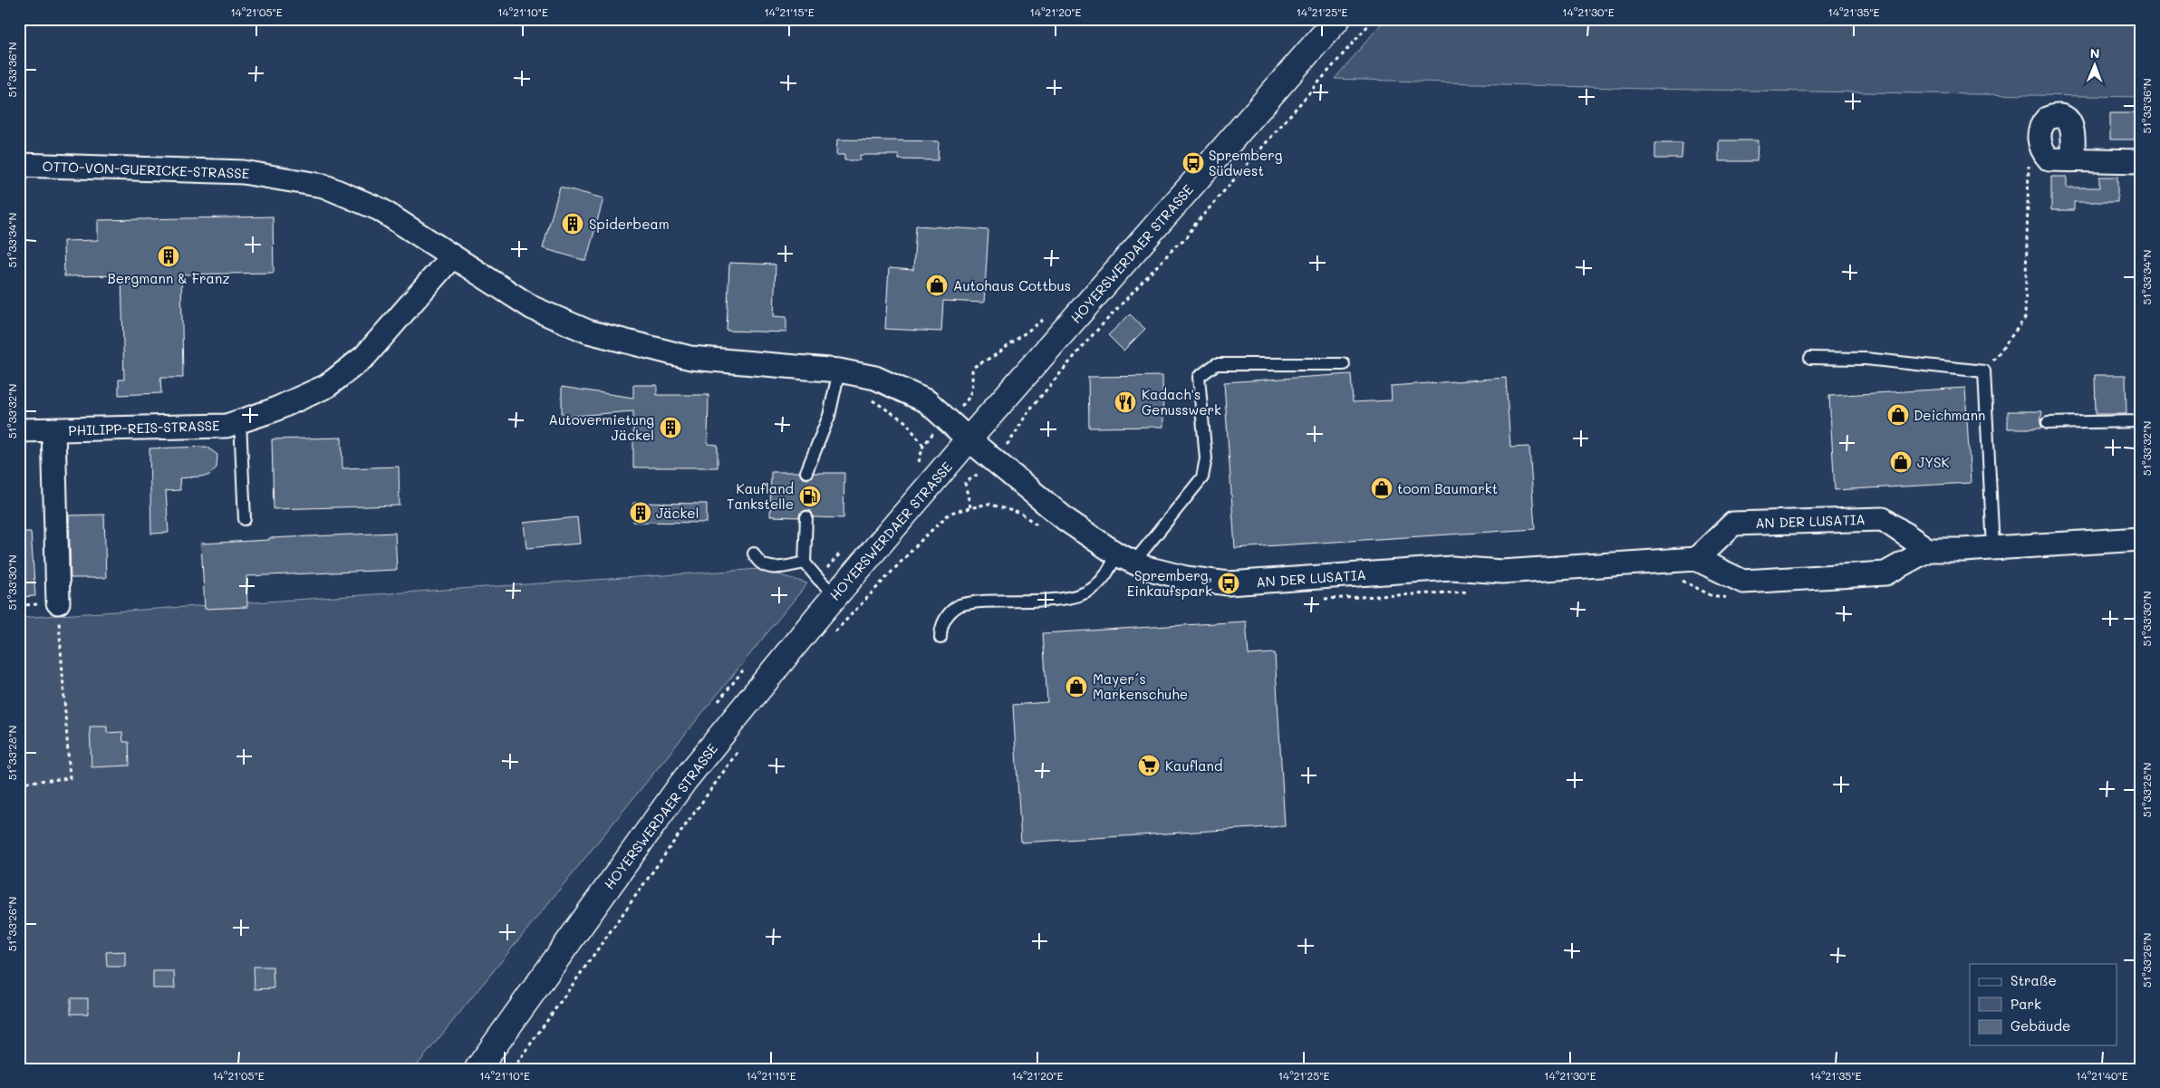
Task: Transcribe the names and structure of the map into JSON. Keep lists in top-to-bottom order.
{
  "streets": {
    "main road": ["HOYERSWERDAER STRASSE"],
    "street": ["OTTO-VON-GUERICKE-STRASSE", "PHILIPP-REIS-STRASSE", "AN DER LUSATIA"]
  },
  "crossings": [
    ["OTTO-VON-GUERICKE-STRASSE", "HOYERSWERDAER STRASSE"],
    ["OTTO-VON-GUERICKE-STRASSE", "PHILIPP-REIS-STRASSE"],
    ["OTTO-VON-GUERICKE-STRASSE", "AN DER LUSATIA"],
    ["HOYERSWERDAER STRASSE", "AN DER LUSATIA"]
  ],
  "places": {
    "bus stop": ["Spremberg Südwest", "Spremberg, Einkaufspark"],
    "building": [
      "Spiderbeam",
      "Bergmann & Franz",
      "Autovermietung Jäckel",
      "Jäckel"
    ],
    "shop": [
      "Autohaus Cottbus",
      "Deichmann",
      "JYSK",
      "toom Baumarkt",
      "Mayer´s Markenschuhe"
    ],
    "restaurant": ["Kadach's Genusswerk"],
    "fuel station": ["Kaufland Tankstelle"],
    "supermarket": ["Kaufland"]
  },
  "legend": ["Straße", "Park", "Gebäude"],
  "north": "top",
  "coordinates": [
    "14°21'05\"E",
    "14°21'10\"E",
    "14°21'15\"E",
    "14°21'20\"E",
    "14°21'25\"E",
    "14°21'30\"E",
    "14°21'35\"E",
    "51°33'36\"N",
    "51°33'34\"N",
    "51°33'32\"N",
    "51°33'30\"N",
    "51°33'28\"N",
    "51°33'26\"N",
    "14°21'40\"E"
  ]
}
